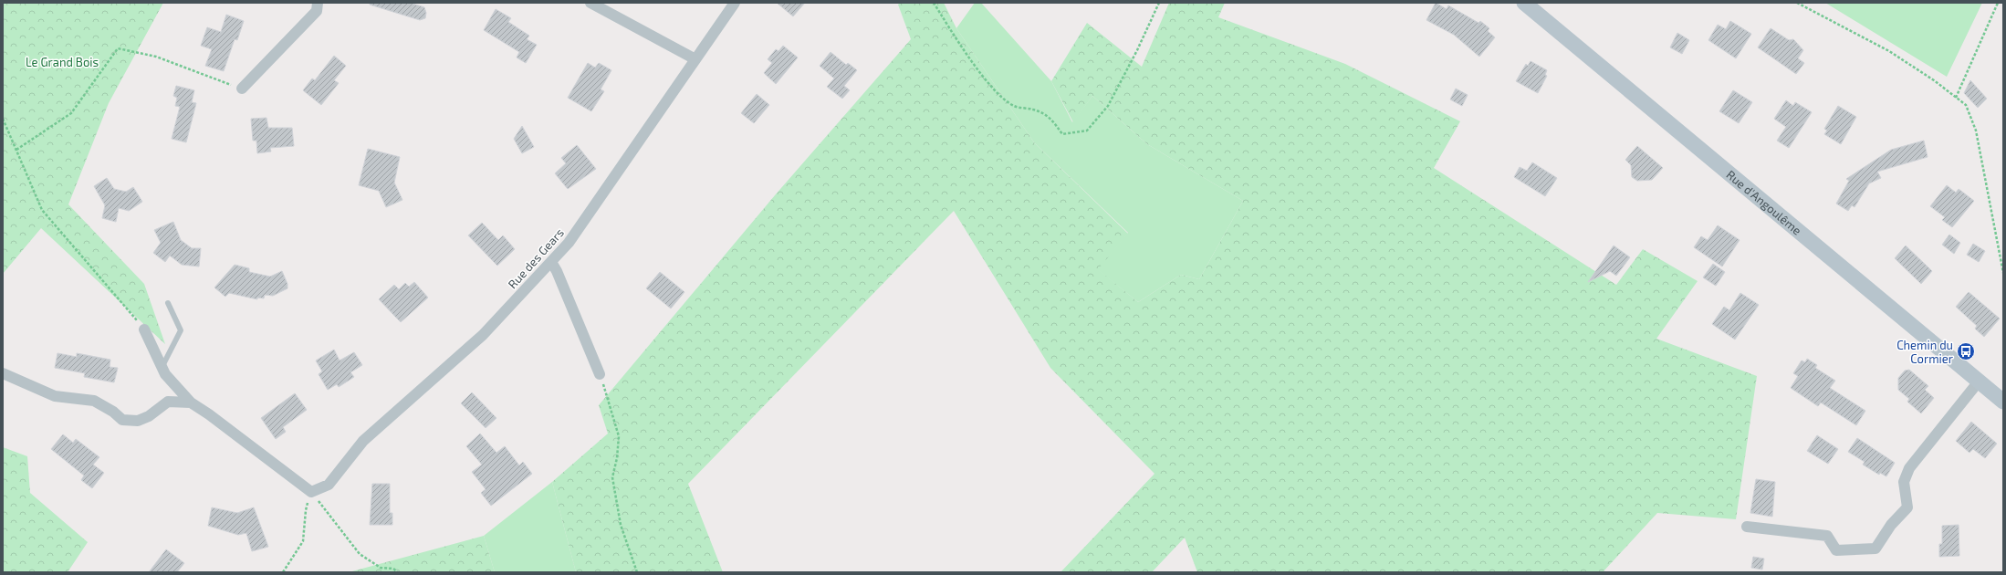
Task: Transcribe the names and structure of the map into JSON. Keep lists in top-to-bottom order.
{
  "streets": {
    "street": ["Rue d'Angoulême", "Rue des Gears"]
  },
  "parks": ["Le Grand Bois"],
  "places": {
    "bus stop": ["Chemin du Cormier"]
  }
}
